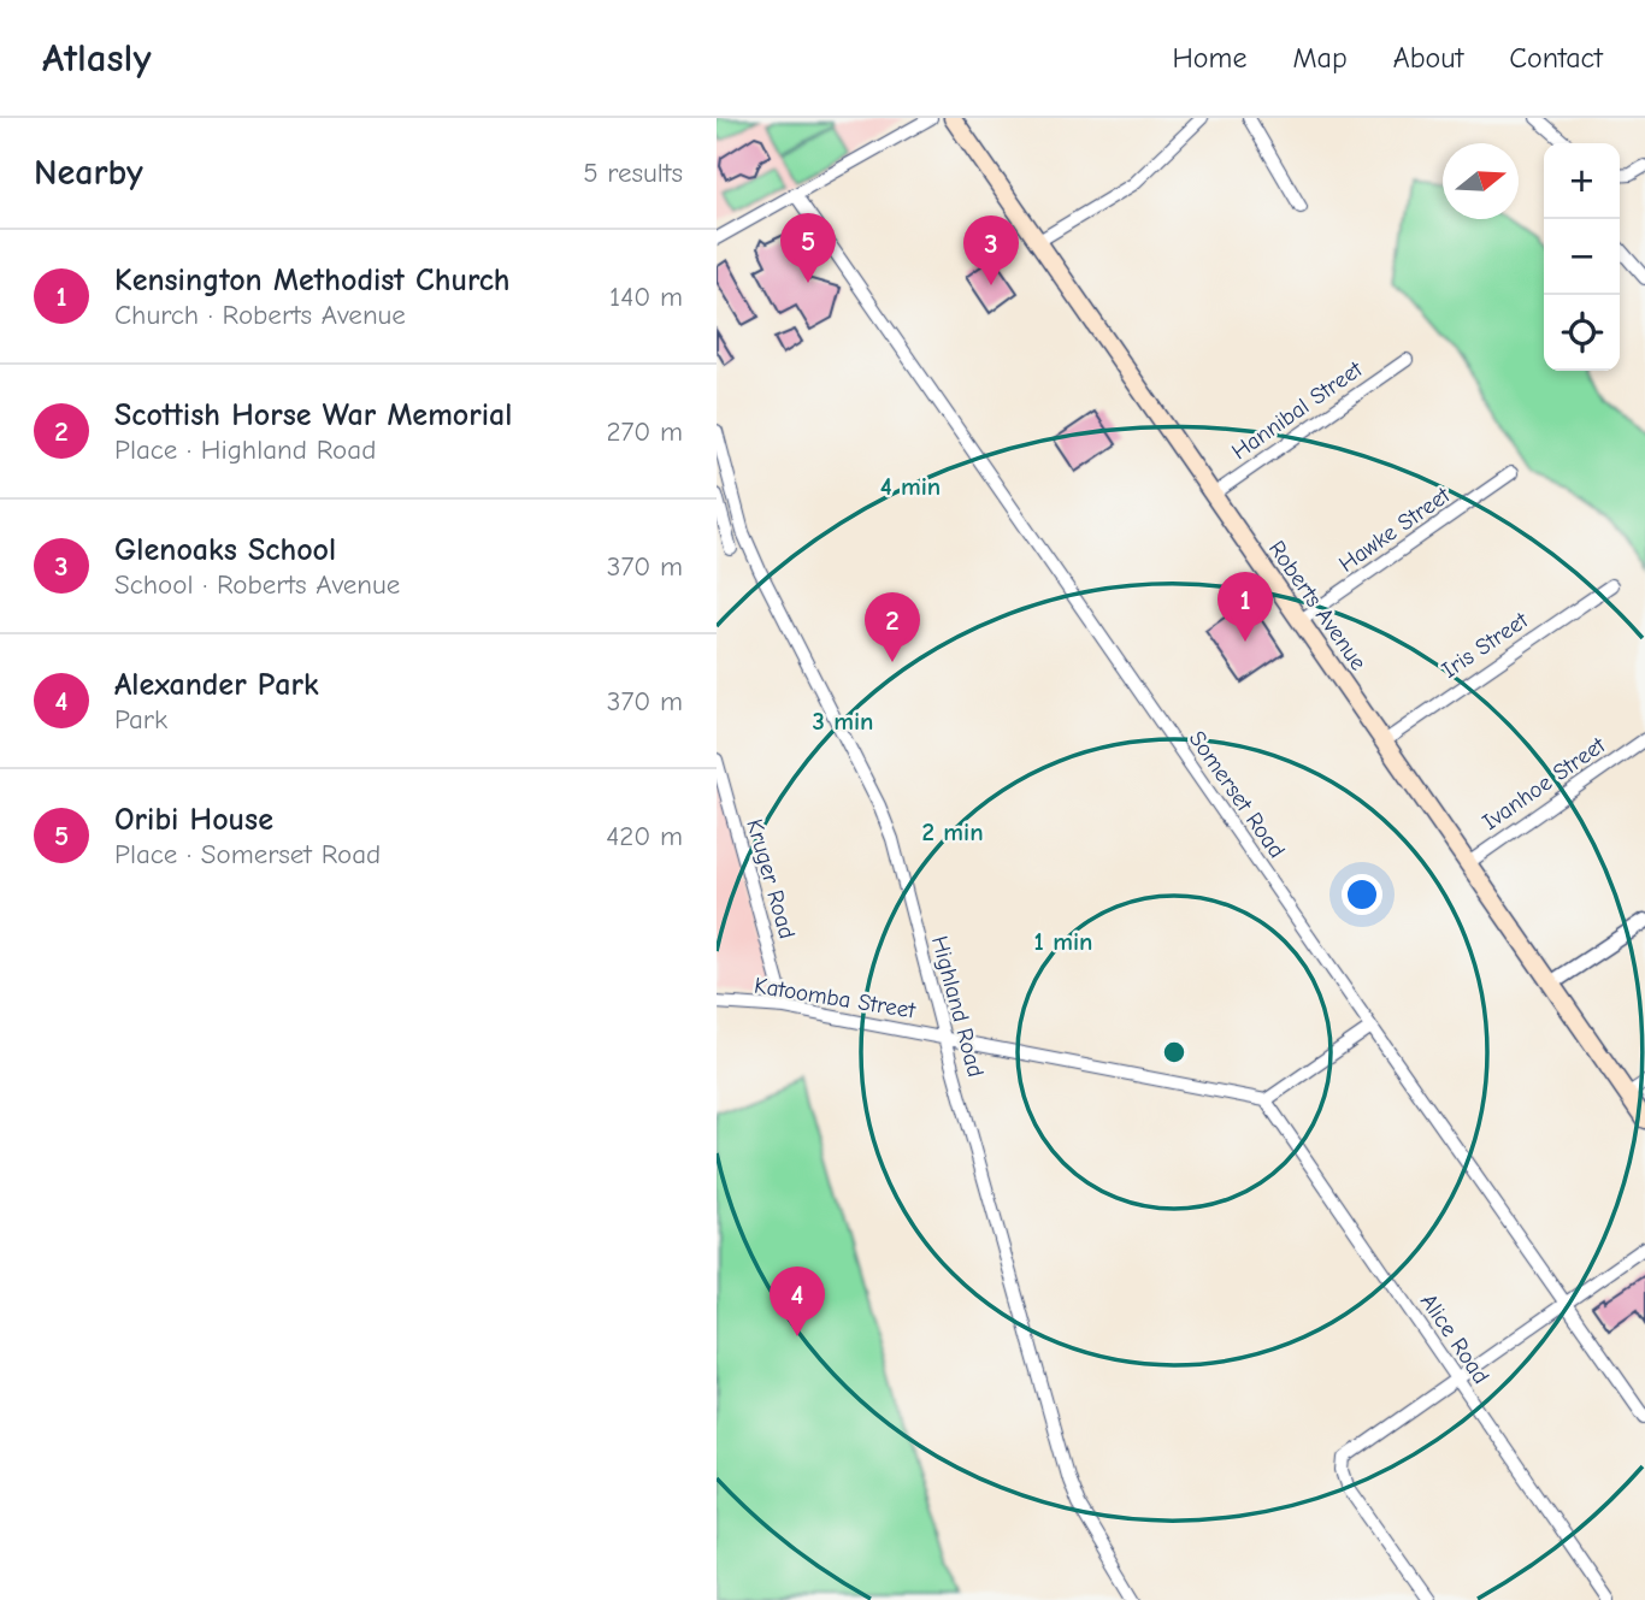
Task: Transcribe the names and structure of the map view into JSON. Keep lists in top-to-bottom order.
{
  "streets": {
    "main road": ["Roberts Avenue"],
    "street": [
      "Hannibal Street",
      "Hawke Street",
      "Iris Street",
      "Ivanhoe Street",
      "Somerset Road",
      "Kruger Road",
      "Katoomba Street",
      "Highland Road",
      "Alice Road"
    ]
  },
  "crossings": [
    ["Hannibal Street", "Roberts Avenue"],
    ["Hawke Street", "Roberts Avenue"],
    ["Roberts Avenue", "Iris Street"],
    ["Roberts Avenue", "Ivanhoe Street"],
    ["Kruger Road", "Katoomba Street"],
    ["Katoomba Street", "Highland Road"],
    ["Katoomba Street", "Alice Road"]
  ],
  "north": "right",
  "page": {
    "header": "Atlasly",
    "nav": [
      "Home",
      "Map",
      "About",
      "Contact"
    ],
    "heading": ["Nearby", "5 results"],
    "map_buttons": ["+", "−"],
    "pins": [
      "5",
      "3",
      "1",
      "2",
      "4"
    ],
    "list": [
      {
        "mark": "1",
        "name": "Kensington Methodist Church",
        "note": "Church · Roberts Avenue",
        "value": "140 m"
      },
      {
        "mark": "2",
        "name": "Scottish Horse War Memorial",
        "note": "Place · Highland Road",
        "value": "270 m"
      },
      {
        "mark": "3",
        "name": "Glenoaks School",
        "note": "School · Roberts Avenue",
        "value": "370 m"
      },
      {
        "mark": "4",
        "name": "Alexander Park",
        "note": "Park",
        "value": "370 m"
      },
      {
        "mark": "5",
        "name": "Oribi House",
        "note": "Place · Somerset Road",
        "value": "420 m"
      }
    ]
  },
  "rings": [
    "4 min",
    "3 min",
    "2 min",
    "1 min"
  ]
}
